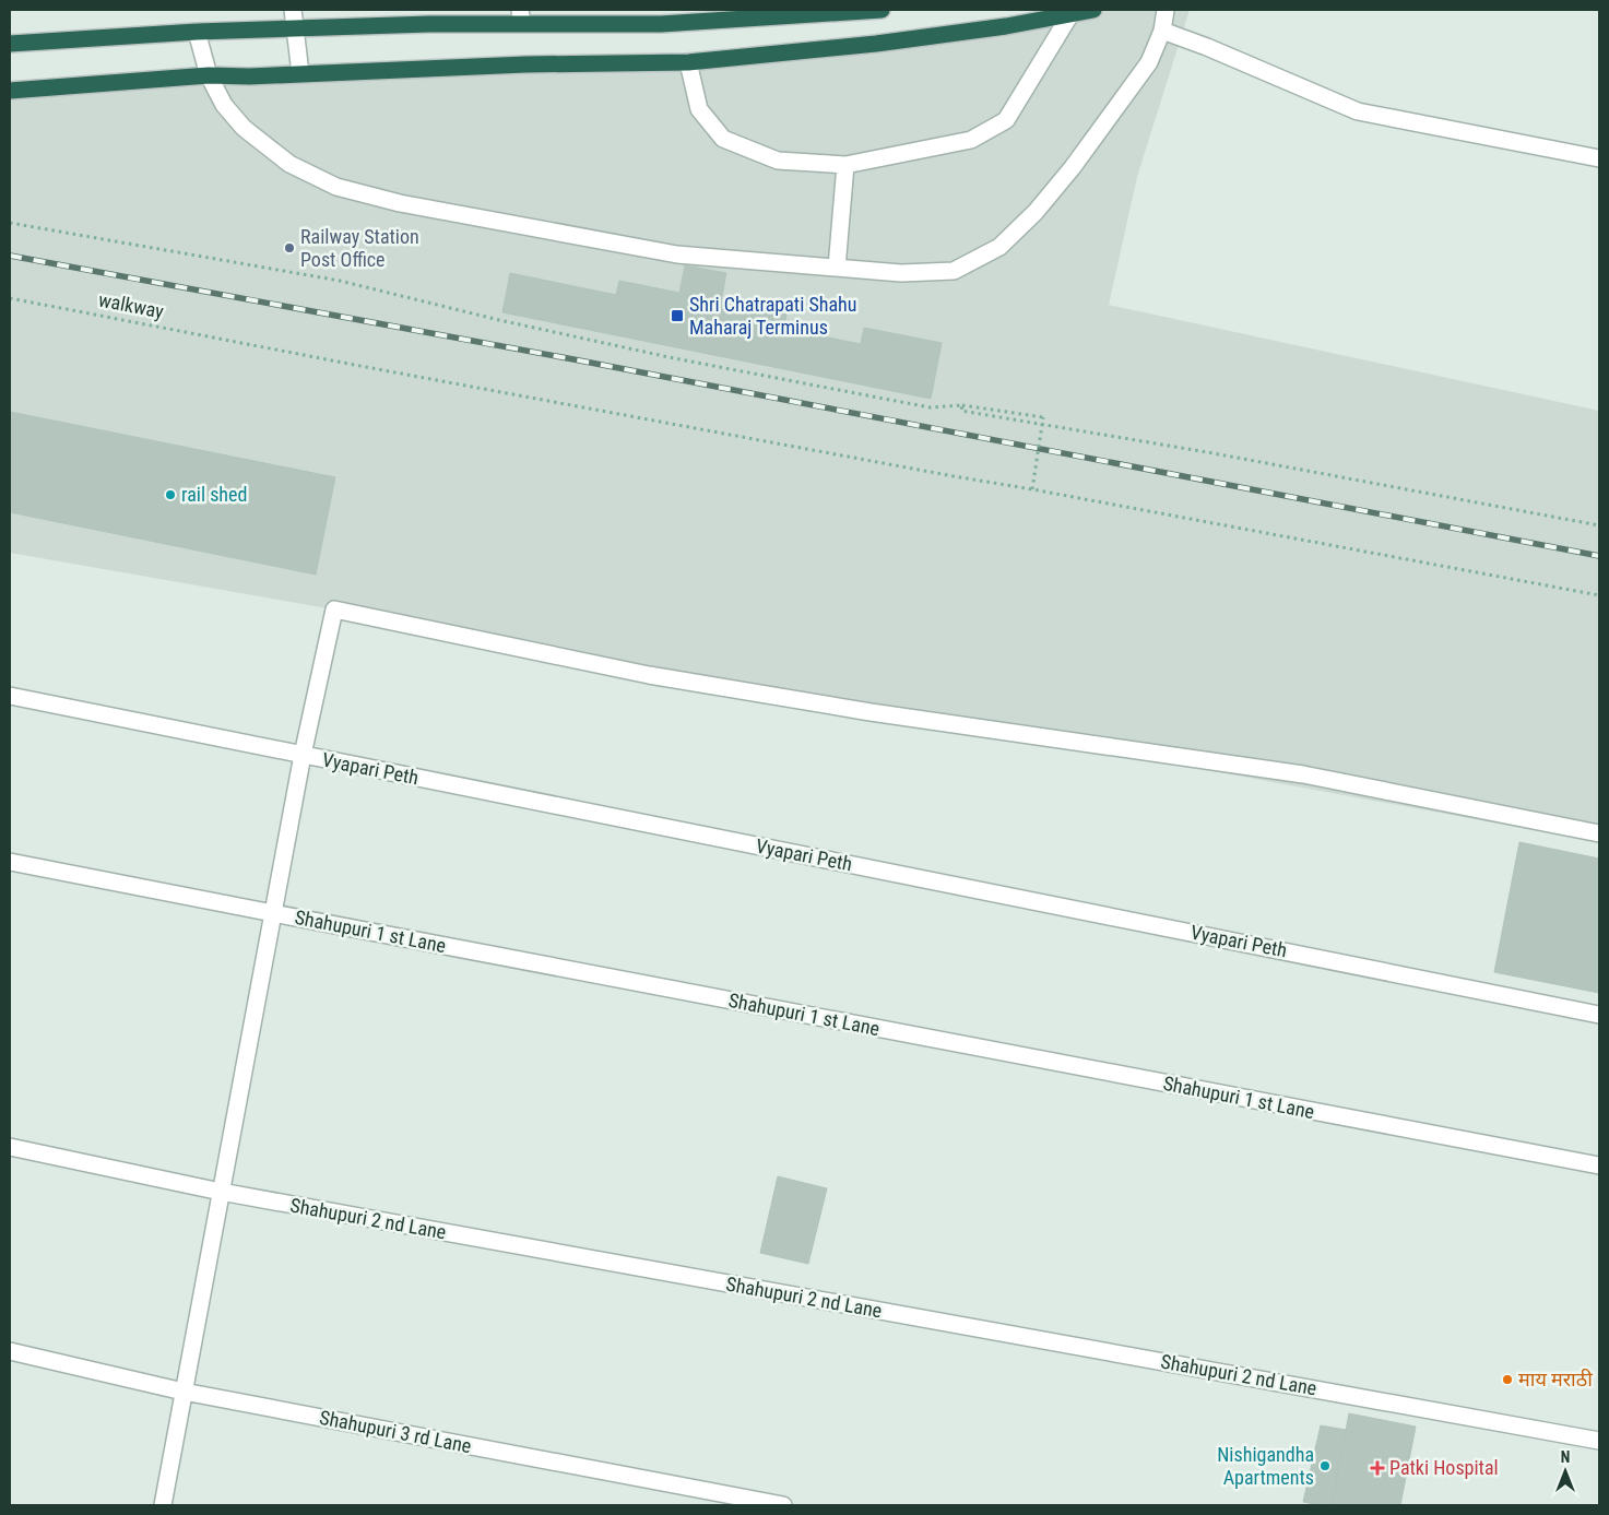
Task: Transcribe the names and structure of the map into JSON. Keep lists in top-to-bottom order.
{
  "streets": {
    "street": [
      "Vyapari Peth",
      "Shahupuri 1 st Lane",
      "Shahupuri 2 nd Lane",
      "Shahupuri 3 rd Lane"
    ],
    "path": ["walkway"]
  },
  "places": {
    "other": [
      "Railway Station Post Office",
      "rail shed",
      "माय मराठी",
      "Nishigandha Apartments"
    ],
    "transit": ["Shri Chatrapati Shahu Maharaj Terminus"],
    "health": ["Patki Hospital"]
  },
  "north": "top"
}
